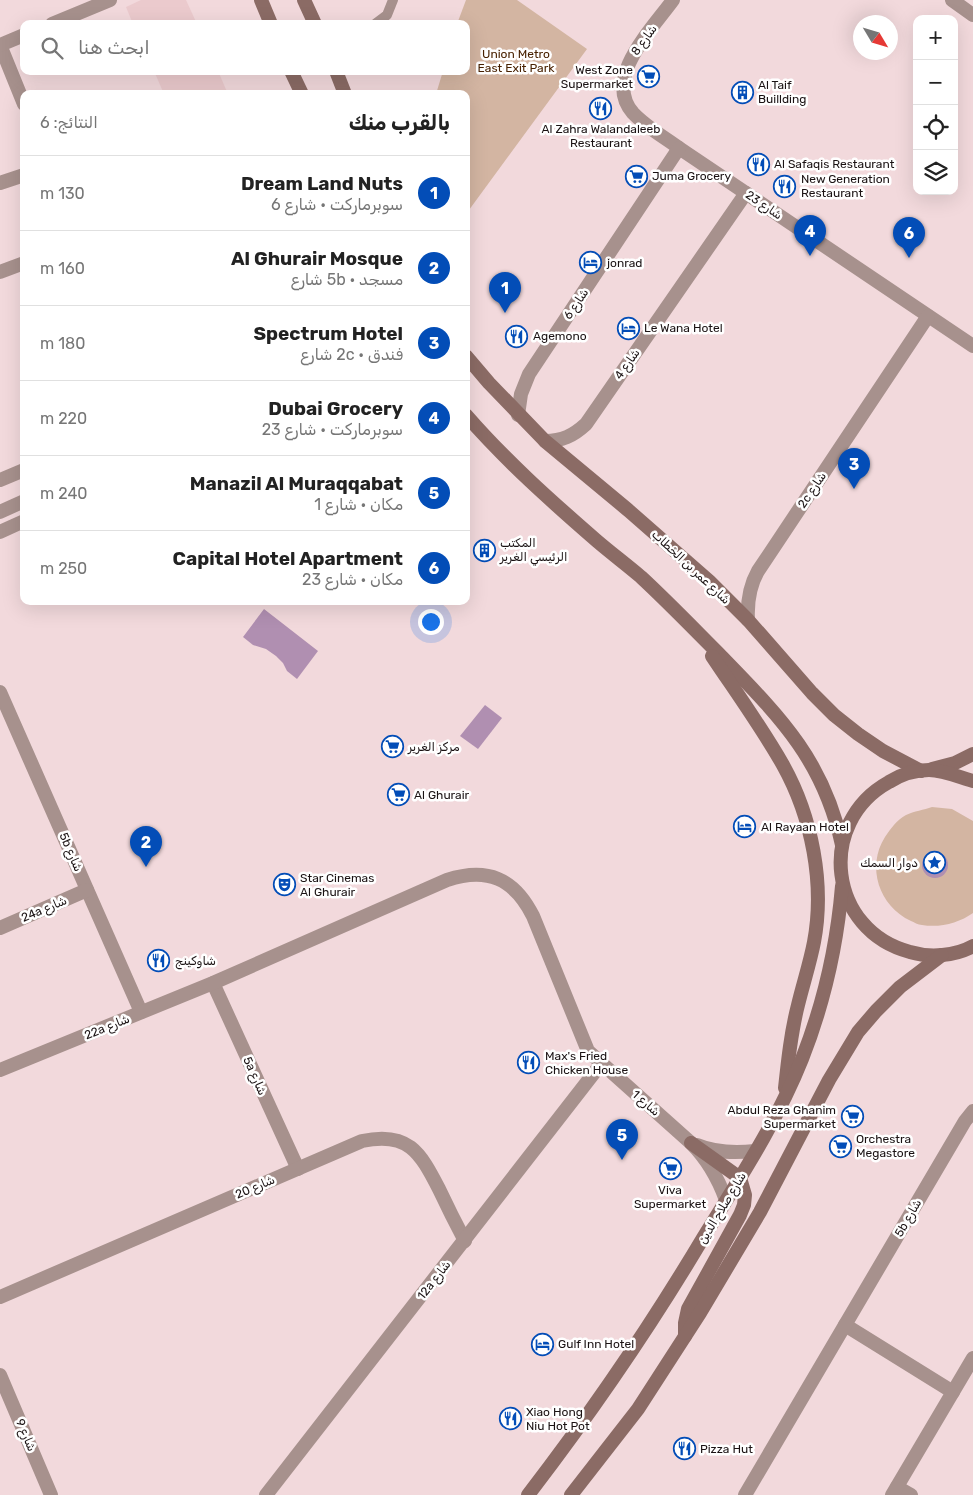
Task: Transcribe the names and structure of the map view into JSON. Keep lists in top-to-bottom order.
{
  "streets": {
    "main road": ["شارع عمر بن الخطاب", "شارع صلاح الدين"],
    "street": [
      "شارع 8",
      "شارع 23",
      "شارع 6",
      "شارع 4",
      "2c شارع",
      "5b شارع",
      "24a شارع",
      "22a شارع",
      "5a شارع",
      "شارع 1",
      "شارع 20",
      "12a شارع",
      "شارع 9"
    ]
  },
  "crossings": [
    ["شارع 8", "شارع 23"],
    ["شارع 23", "شارع 6"],
    ["شارع 23", "شارع 4"],
    ["شارع 23", "2c شارع"],
    ["شارع 6", "شارع عمر بن الخطاب"],
    ["شارع 4", "شارع عمر بن الخطاب"],
    ["2c شارع", "شارع عمر بن الخطاب"],
    ["5b شارع", "24a شارع"],
    ["5b شارع", "22a شارع"],
    ["22a شارع", "5a شارع"],
    ["22a شارع", "شارع 1"],
    ["22a شارع", "12a شارع"],
    ["5a شارع", "شارع 20"],
    ["شارع 1", "شارع صلاح الدين"],
    ["شارع 1", "12a شارع"],
    ["شارع 20", "12a شارع"]
  ],
  "parks": ["Union Metro East Exit Park"],
  "places": {
    "supermarket": [
      "West Zone Supermarket",
      "Juma Grocery",
      "مركز الغرير",
      "Al Ghurair",
      "Abdul Reza Ghanim Supermarket",
      "Orchestra Megastore",
      "Viva Supermarket"
    ],
    "building": ["Al Taif Buillding", "المكتب الرئيسي الغرير"],
    "restaurant": [
      "Al Zahra Walandaleeb Restaurant",
      "Al Safaqis Restaurant",
      "New Generation Restaurant",
      "Agemono",
      "شاوكينج",
      "Max's Fried Chicken House",
      "Xiao Hong Niu Hot Pot",
      "Pizza Hut"
    ],
    "hotel": [
      "jonrad",
      "Le Wana Hotel",
      "Al Rayaan Hotel",
      "Gulf Inn Hotel"
    ],
    "place": ["دوار السمك"],
    "theatre": ["Star Cinemas Al Ghurair"]
  },
  "north": "bottom right",
  "page": {
    "map_buttons": ["+", "−"],
    "search": "ابحث هنا",
    "heading": ["بالقرب منك", "النتائج: 6"],
    "list": [
      {
        "mark": "1",
        "name": "Dream Land Nuts",
        "note": "سوبرماركت · شارع 6",
        "value": "130 m"
      },
      {
        "mark": "2",
        "name": "Al Ghurair Mosque",
        "note": "مسجد · 5b شارع",
        "value": "160 m"
      },
      {
        "mark": "3",
        "name": "Spectrum Hotel",
        "note": "فندق · 2c شارع",
        "value": "180 m"
      },
      {
        "mark": "4",
        "name": "Dubai Grocery",
        "note": "سوبرماركت · شارع 23",
        "value": "220 m"
      },
      {
        "mark": "5",
        "name": "Manazil Al Muraqqabat",
        "note": "مكان · شارع 1",
        "value": "240 m"
      },
      {
        "mark": "6",
        "name": "Capital Hotel Apartment",
        "note": "مكان · شارع 23",
        "value": "250 m"
      }
    ],
    "pins": [
      "4",
      "6",
      "1",
      "3",
      "2",
      "5"
    ]
  }
}
